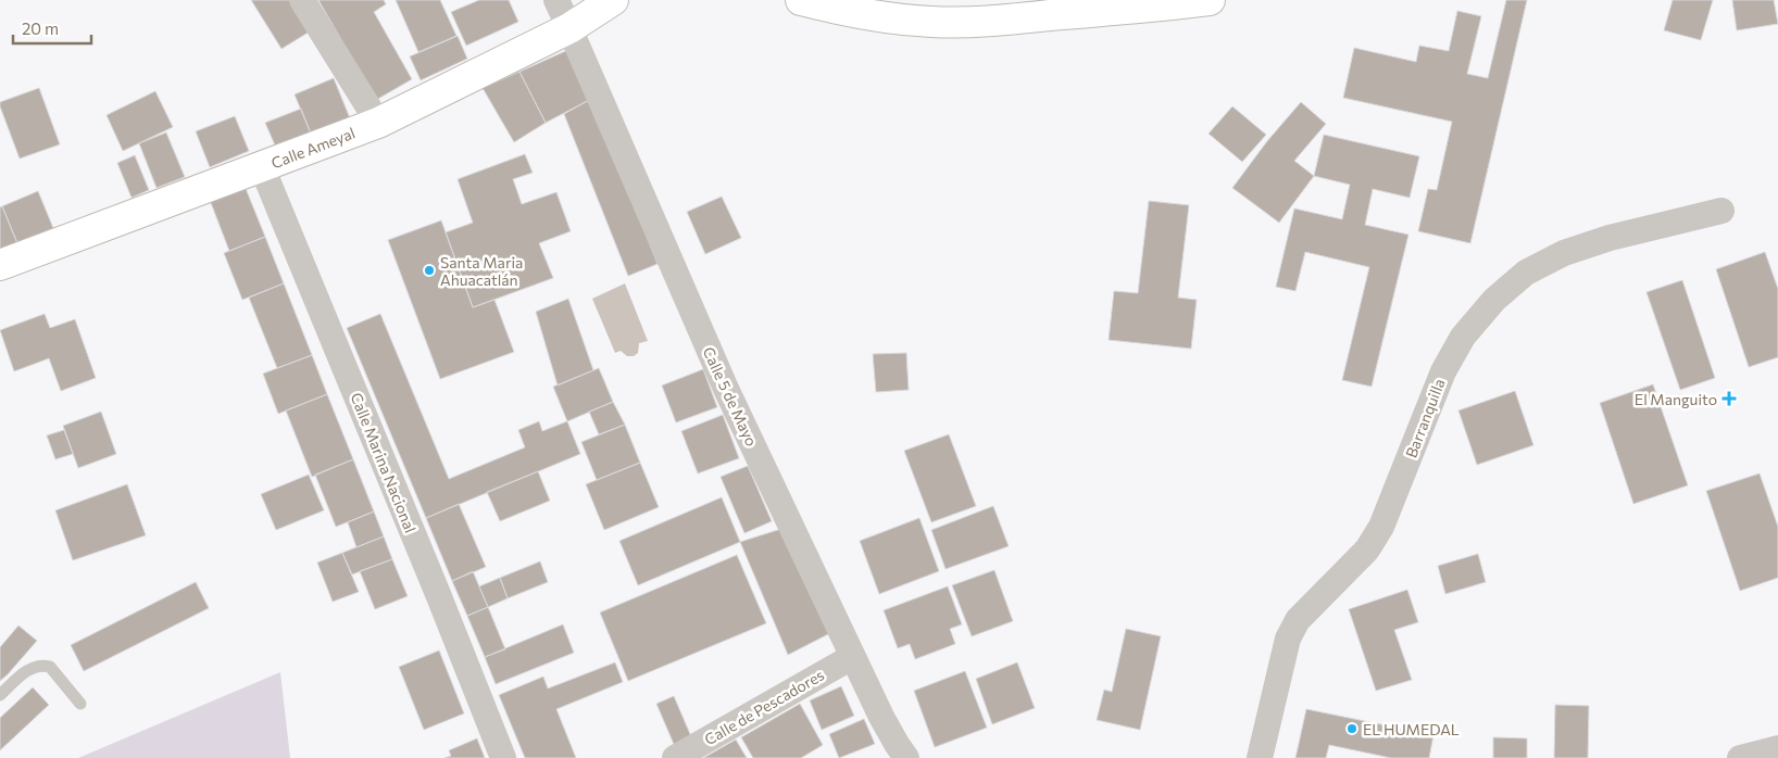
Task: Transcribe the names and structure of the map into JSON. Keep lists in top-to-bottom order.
{
  "streets": {
    "main road": ["Calle Ameyal"],
    "street": [
      "Calle 5 de Mayo",
      "Barranquilla",
      "Calle Marina Nacional",
      "Calle de Pescadores"
    ]
  },
  "crossings": [
    ["Calle Ameyal", "Calle 5 de Mayo"],
    ["Calle Ameyal", "Calle Marina Nacional"],
    ["Calle 5 de Mayo", "Calle de Pescadores"]
  ],
  "places": {
    "other": ["Santa Maria Ahuacatlán", "EL HUMEDAL"],
    "health": ["El Manguito"]
  },
  "scale_bar": "20 m"
}
